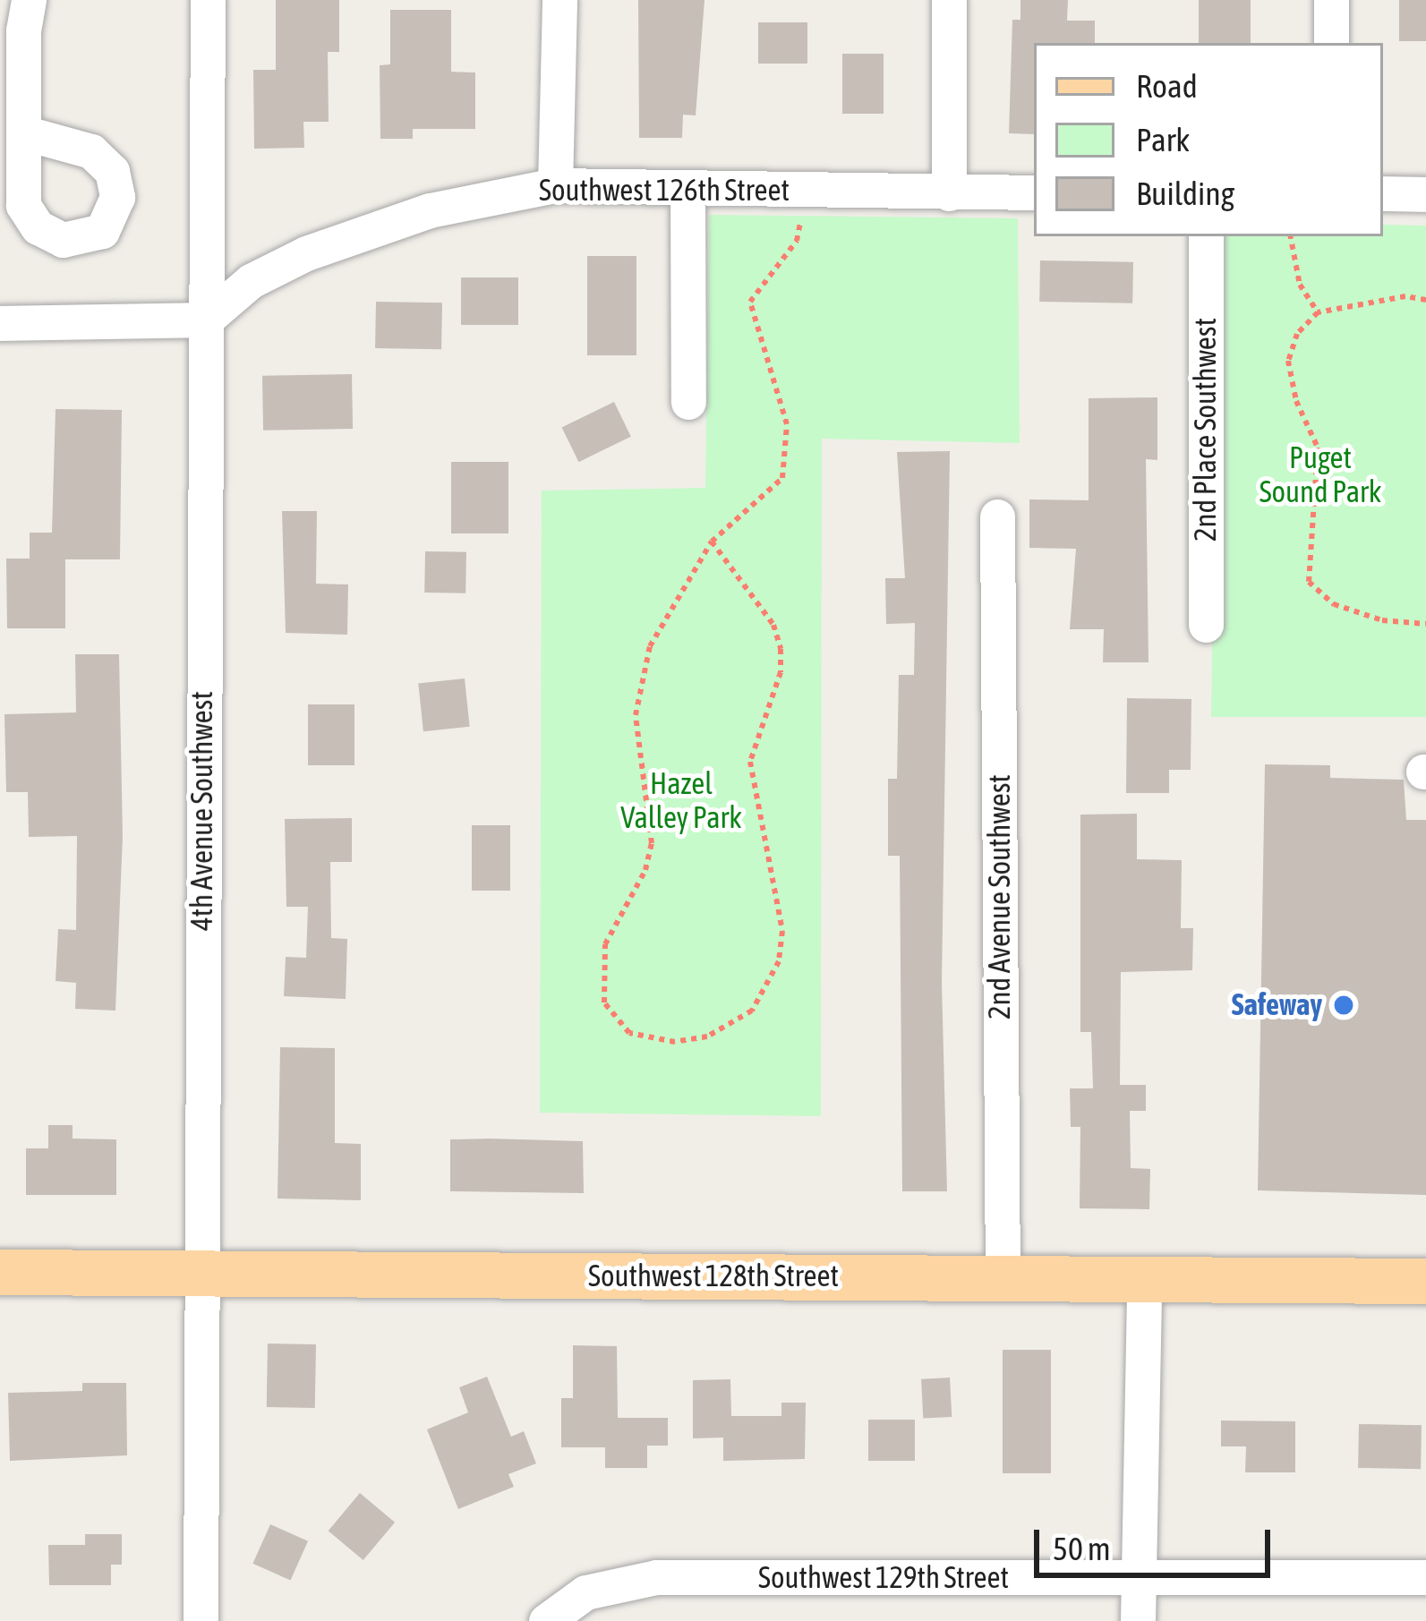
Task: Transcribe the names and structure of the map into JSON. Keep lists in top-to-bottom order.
{
  "streets": {
    "main road": ["Southwest 128th Street"],
    "street": [
      "Southwest 126th Street",
      "2nd Place Southwest",
      "4th Avenue Southwest",
      "2nd Avenue Southwest",
      "Southwest 129th Street"
    ]
  },
  "crossings": [
    ["Southwest 126th Street", "4th Avenue Southwest"],
    ["4th Avenue Southwest", "Southwest 128th Street"],
    ["2nd Avenue Southwest", "Southwest 128th Street"]
  ],
  "parks": ["Puget Sound Park", "Hazel Valley Park"],
  "places": ["Safeway"],
  "legend": ["Road", "Park", "Building"],
  "scale_bar": "50 m"
}
